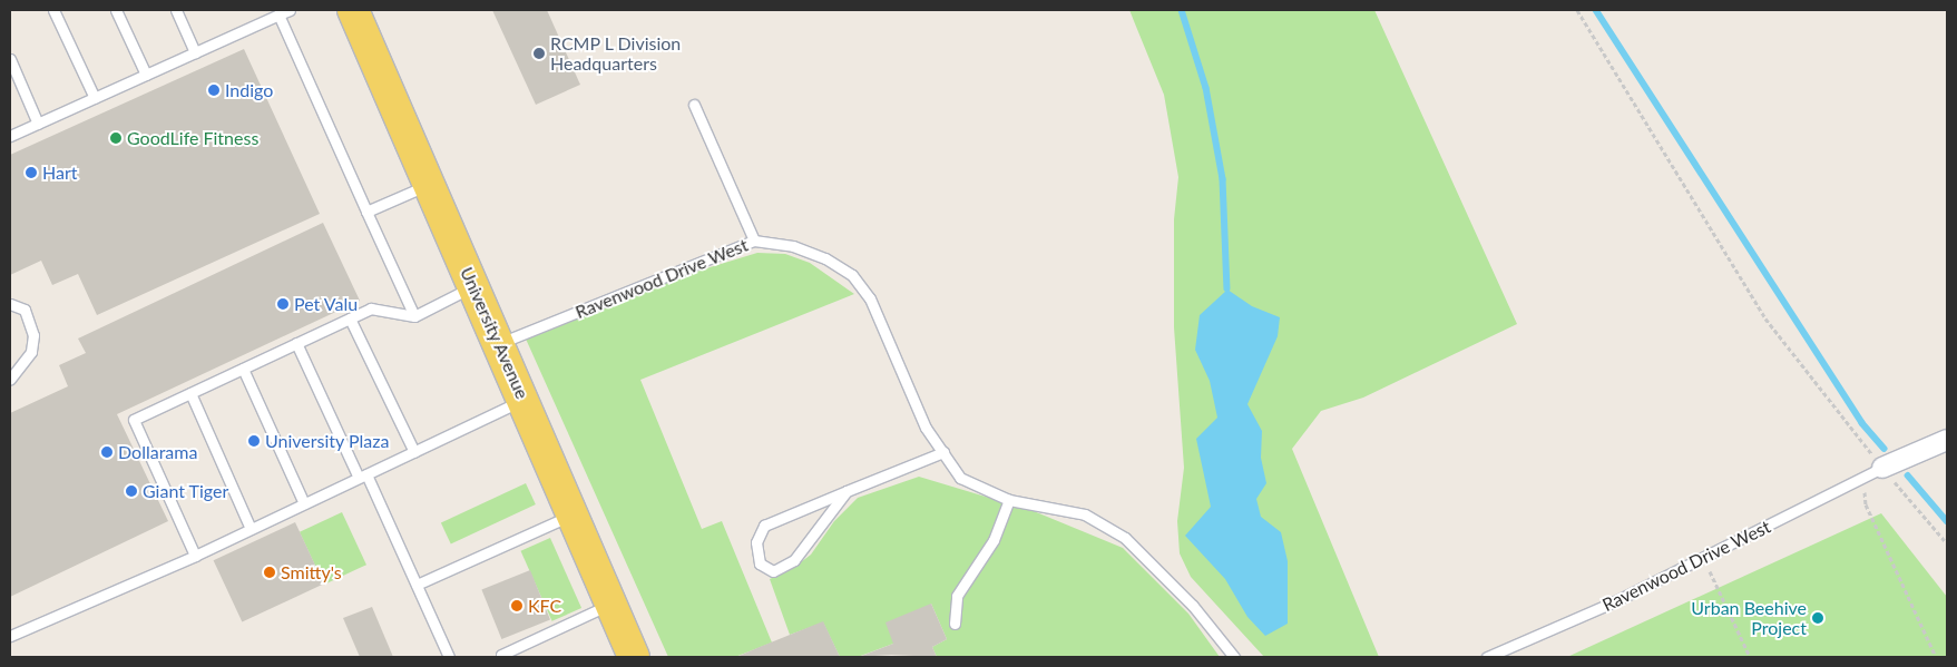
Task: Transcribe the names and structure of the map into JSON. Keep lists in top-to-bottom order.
{
  "streets": {
    "main road": ["University Avenue"],
    "lane": ["Ravenwood Drive West"]
  },
  "crossings": [
    ["Ravenwood Drive West", "University Avenue"]
  ],
  "places": [
    "RCMP L Division Headquarters",
    "Indigo",
    "GoodLife Fitness",
    "Hart",
    "Pet Valu",
    "University Plaza",
    "Dollarama",
    "Giant Tiger",
    "Smitty's",
    "KFC",
    "Urban Beehive Project"
  ]
}
